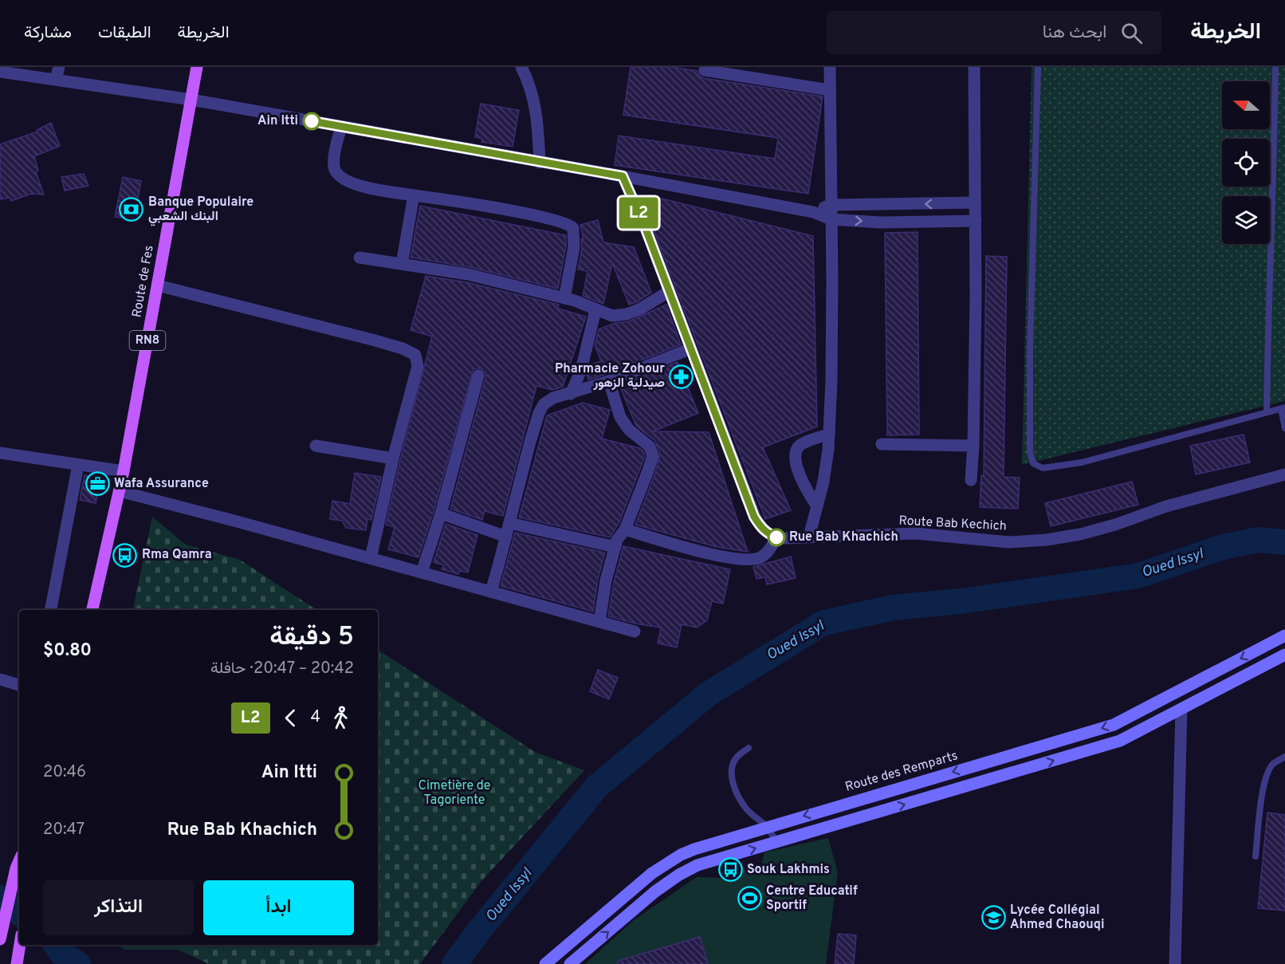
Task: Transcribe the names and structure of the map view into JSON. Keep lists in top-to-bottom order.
{
  "streets": {
    "main road": ["Route de Fes", "RN8", "Route des Remparts"],
    "street": ["Route Bab Kechich"]
  },
  "water": ["Oued Issyl"],
  "parks": ["Cimetière de Tagoriente"],
  "places": {
    "other": ["Ain Itti", "Rue Bab Khachich"],
    "bank": ["Banque Populaire البنك الشعبي"],
    "pharmacy": ["Pharmacie Zohour صيدلية الزهور"],
    "office": ["Wafa Assurance"],
    "bus stop": ["Rma Qamra", "Souk Lakhmis"],
    "sports": ["Centre Educatif Sportif"],
    "school or university": ["Lycée Collégial Ahmed Chaouqi"]
  },
  "lines": ["bus line L2"],
  "north": "left",
  "page": {
    "header": "الخريطة",
    "search": "ابحث هنا",
    "nav": ["الخريطة", "الطبقات", "مشاركة"],
    "on_map": "L2",
    "heading": ["5 دقيقة", "20:42 – 20:47 · حافلة", "$0.80"],
    "legs": ["4", "L2"],
    "list": [
      {
        "name": "Ain Itti",
        "value": "20:46"
      },
      {
        "name": "Rue Bab Khachich",
        "value": "20:47"
      }
    ],
    "buttons": ["ابدأ", "التذاكر"]
  }
}
